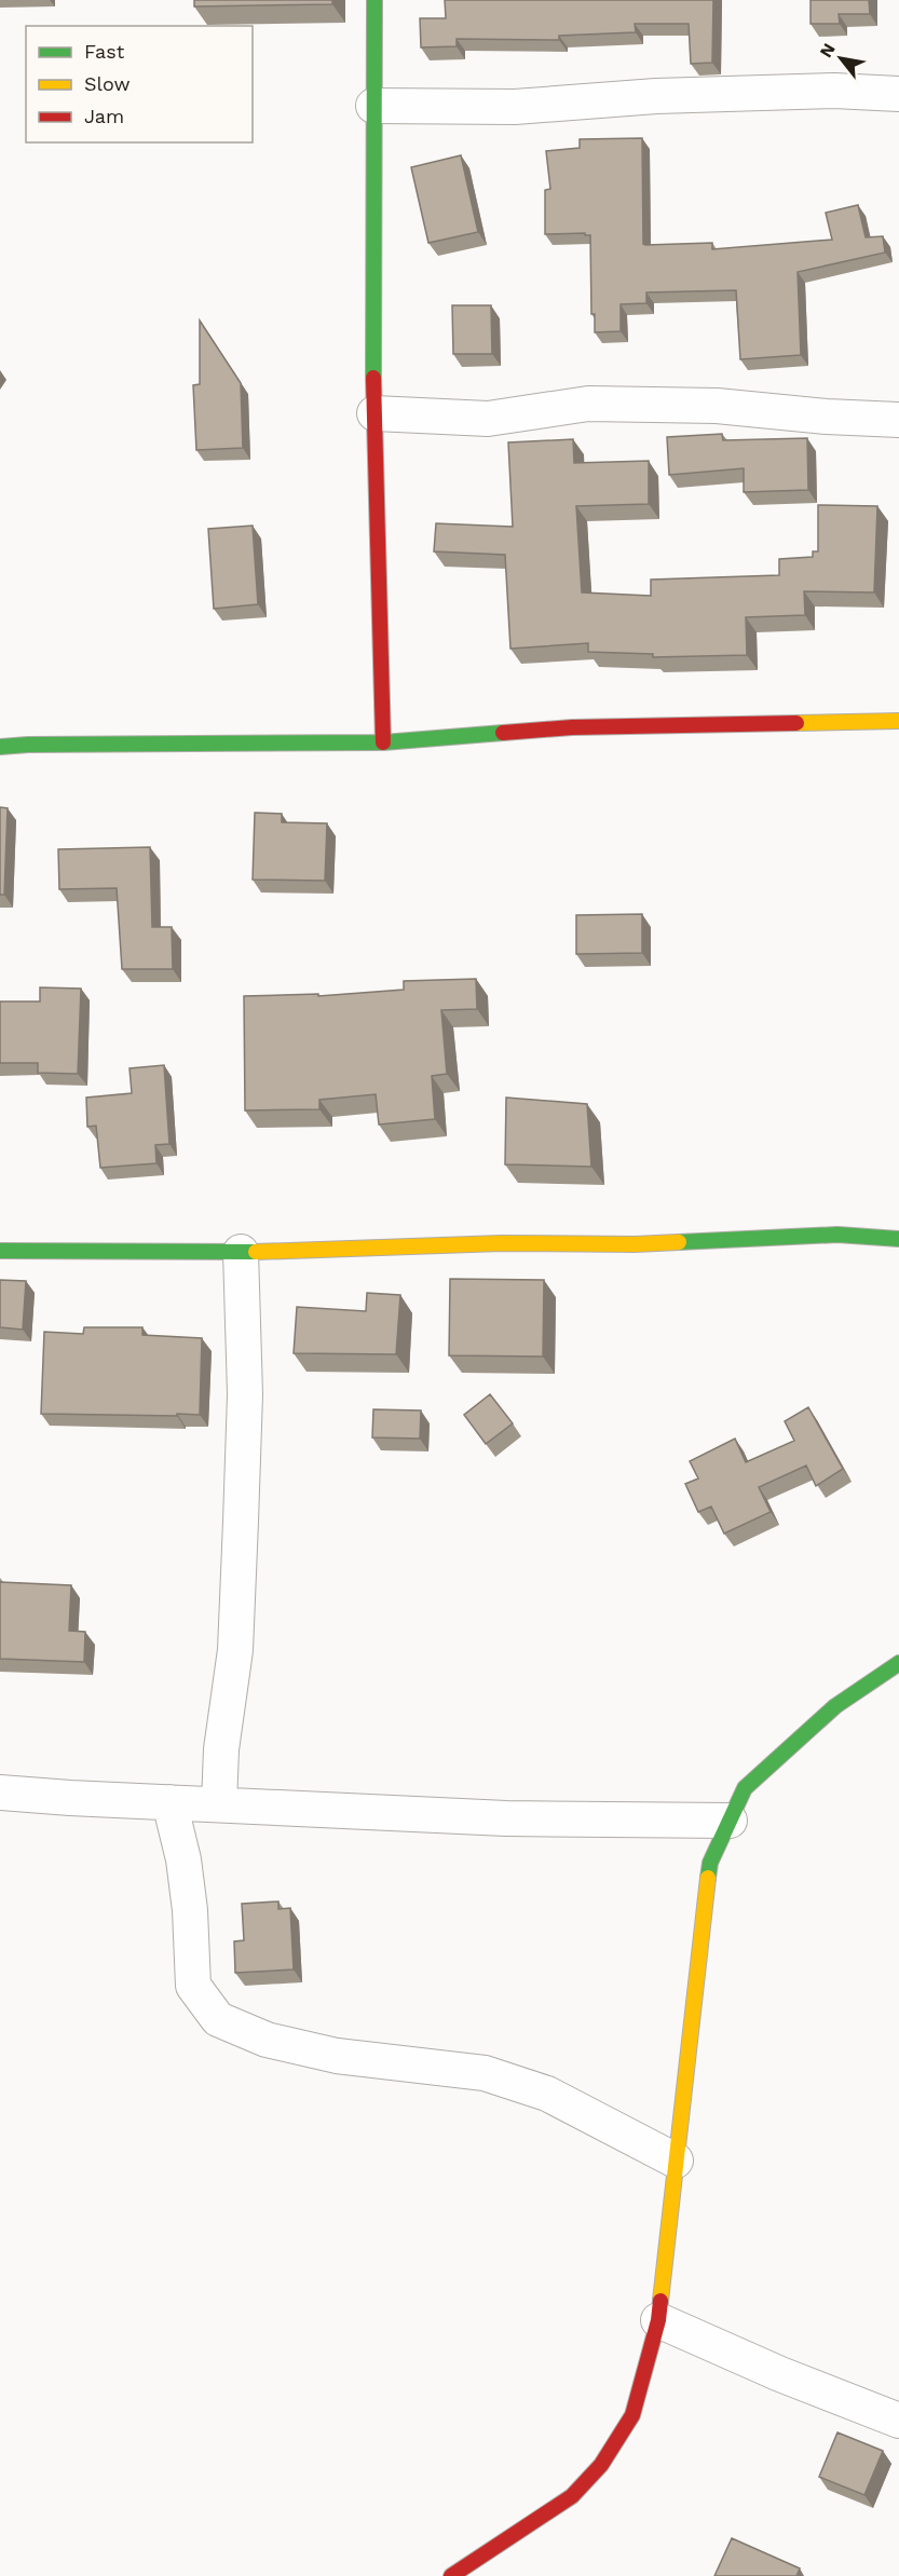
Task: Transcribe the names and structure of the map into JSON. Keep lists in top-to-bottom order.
{
  "legend": ["Fast", "Slow", "Jam"],
  "north": "top left"
}
